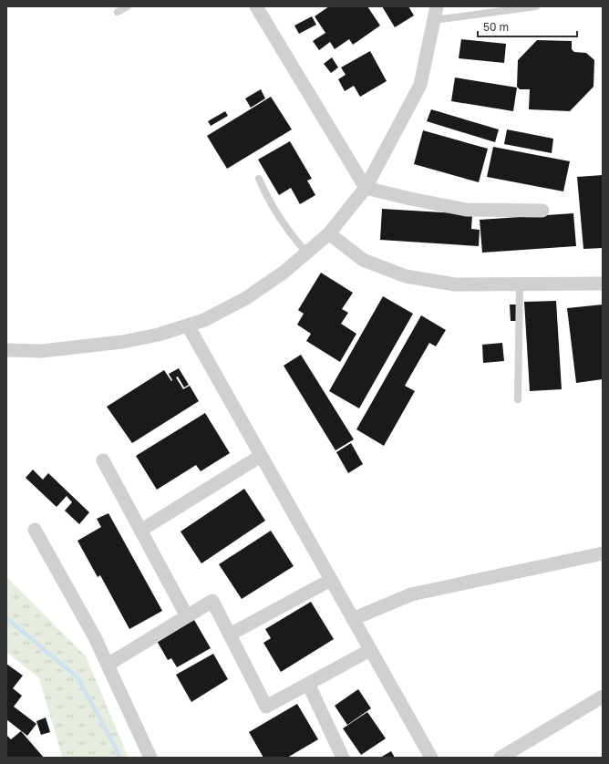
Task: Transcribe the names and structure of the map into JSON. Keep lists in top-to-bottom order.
{
  "scale_bar": "50 m"
}
